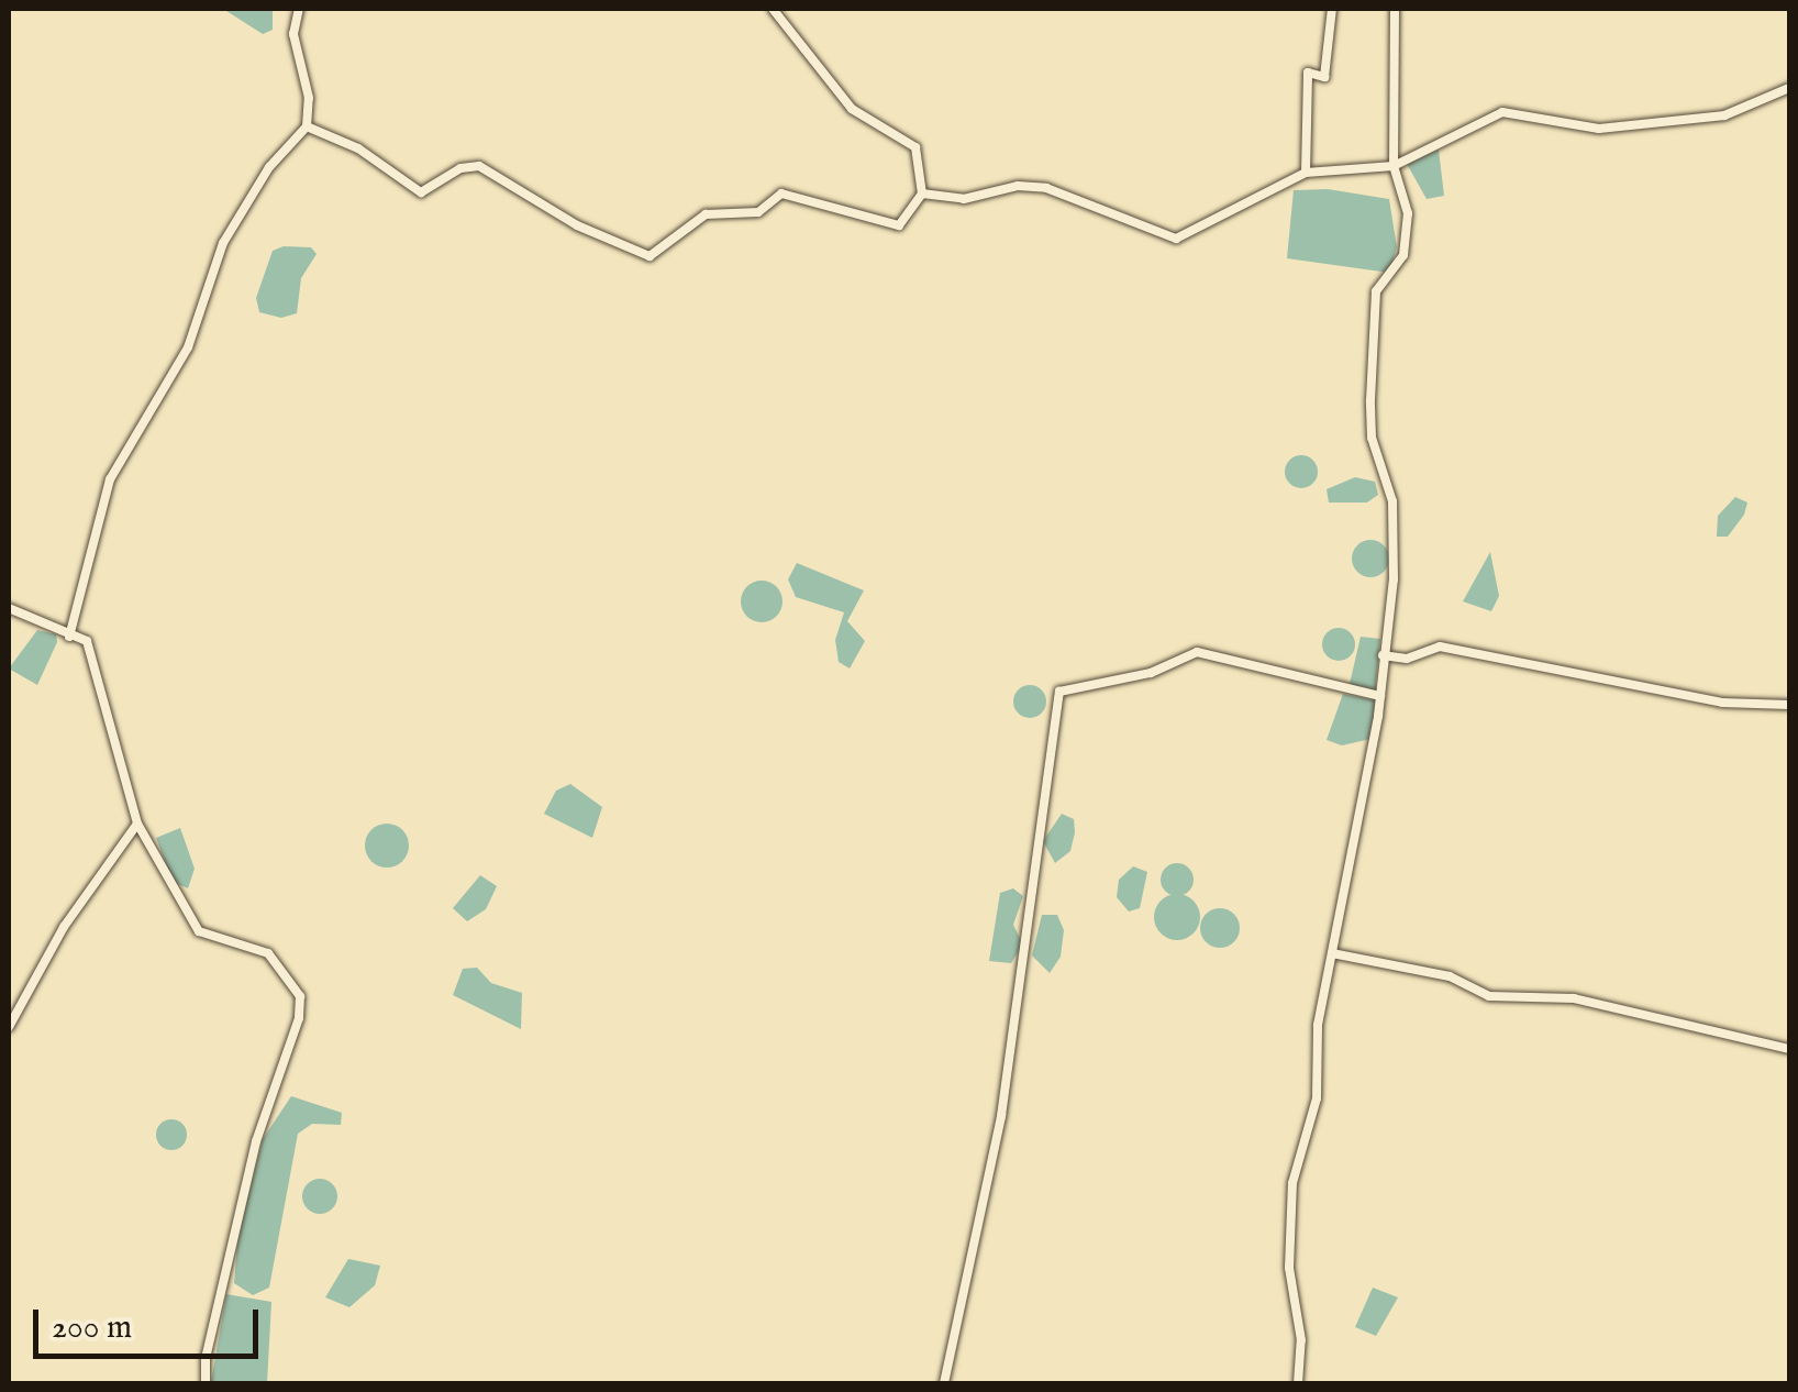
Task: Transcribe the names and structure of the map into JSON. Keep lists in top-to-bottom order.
{
  "scale_bar": "200 m"
}
